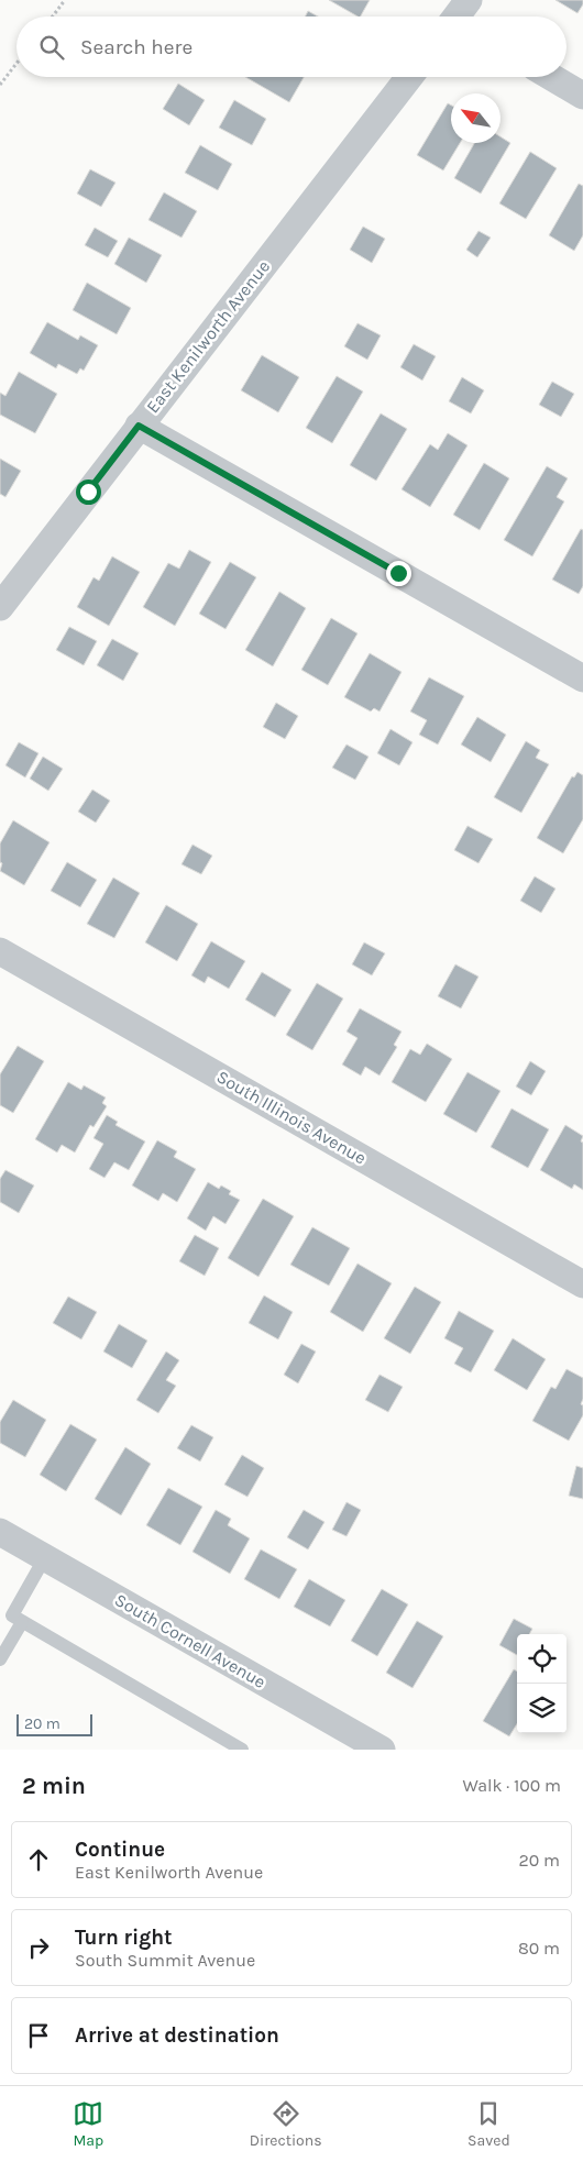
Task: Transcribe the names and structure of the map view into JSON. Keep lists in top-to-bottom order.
{
  "streets": {
    "street": ["East Kenilworth Avenue", "South Illinois Avenue", "South Cornell Avenue"]
  },
  "scale_bar": "20 m",
  "north": "top left",
  "page": {
    "search": "Search here",
    "scale": "20 m",
    "heading": ["2 min", "Walk · 100 m"],
    "list": [
      ["Continue", "East Kenilworth Avenue", "20 m"],
      ["Turn right", "South Summit Avenue", "80 m"],
      "Arrive at destination"
    ],
    "nav": ["Map", "Directions", "Saved"]
  }
}
